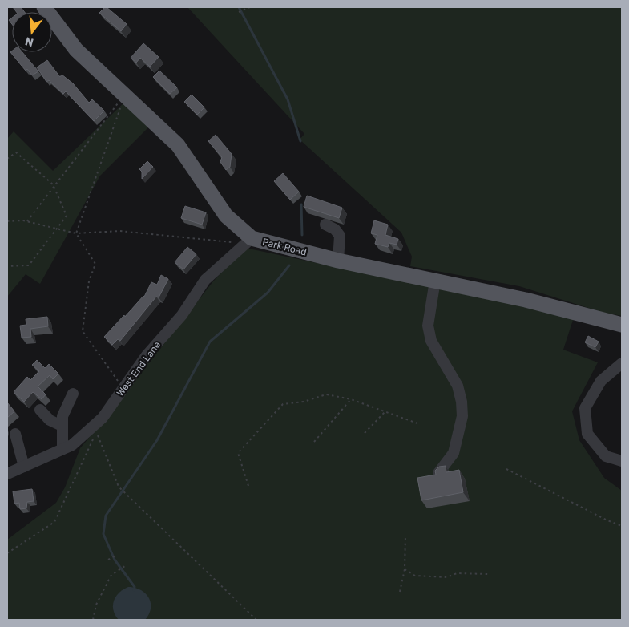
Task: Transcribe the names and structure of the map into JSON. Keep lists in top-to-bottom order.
{
  "streets": {
    "main road": ["Park Road"],
    "street": ["West End Lane"]
  },
  "crossings": [
    ["Park Road", "West End Lane"]
  ],
  "north": "bottom"
}
